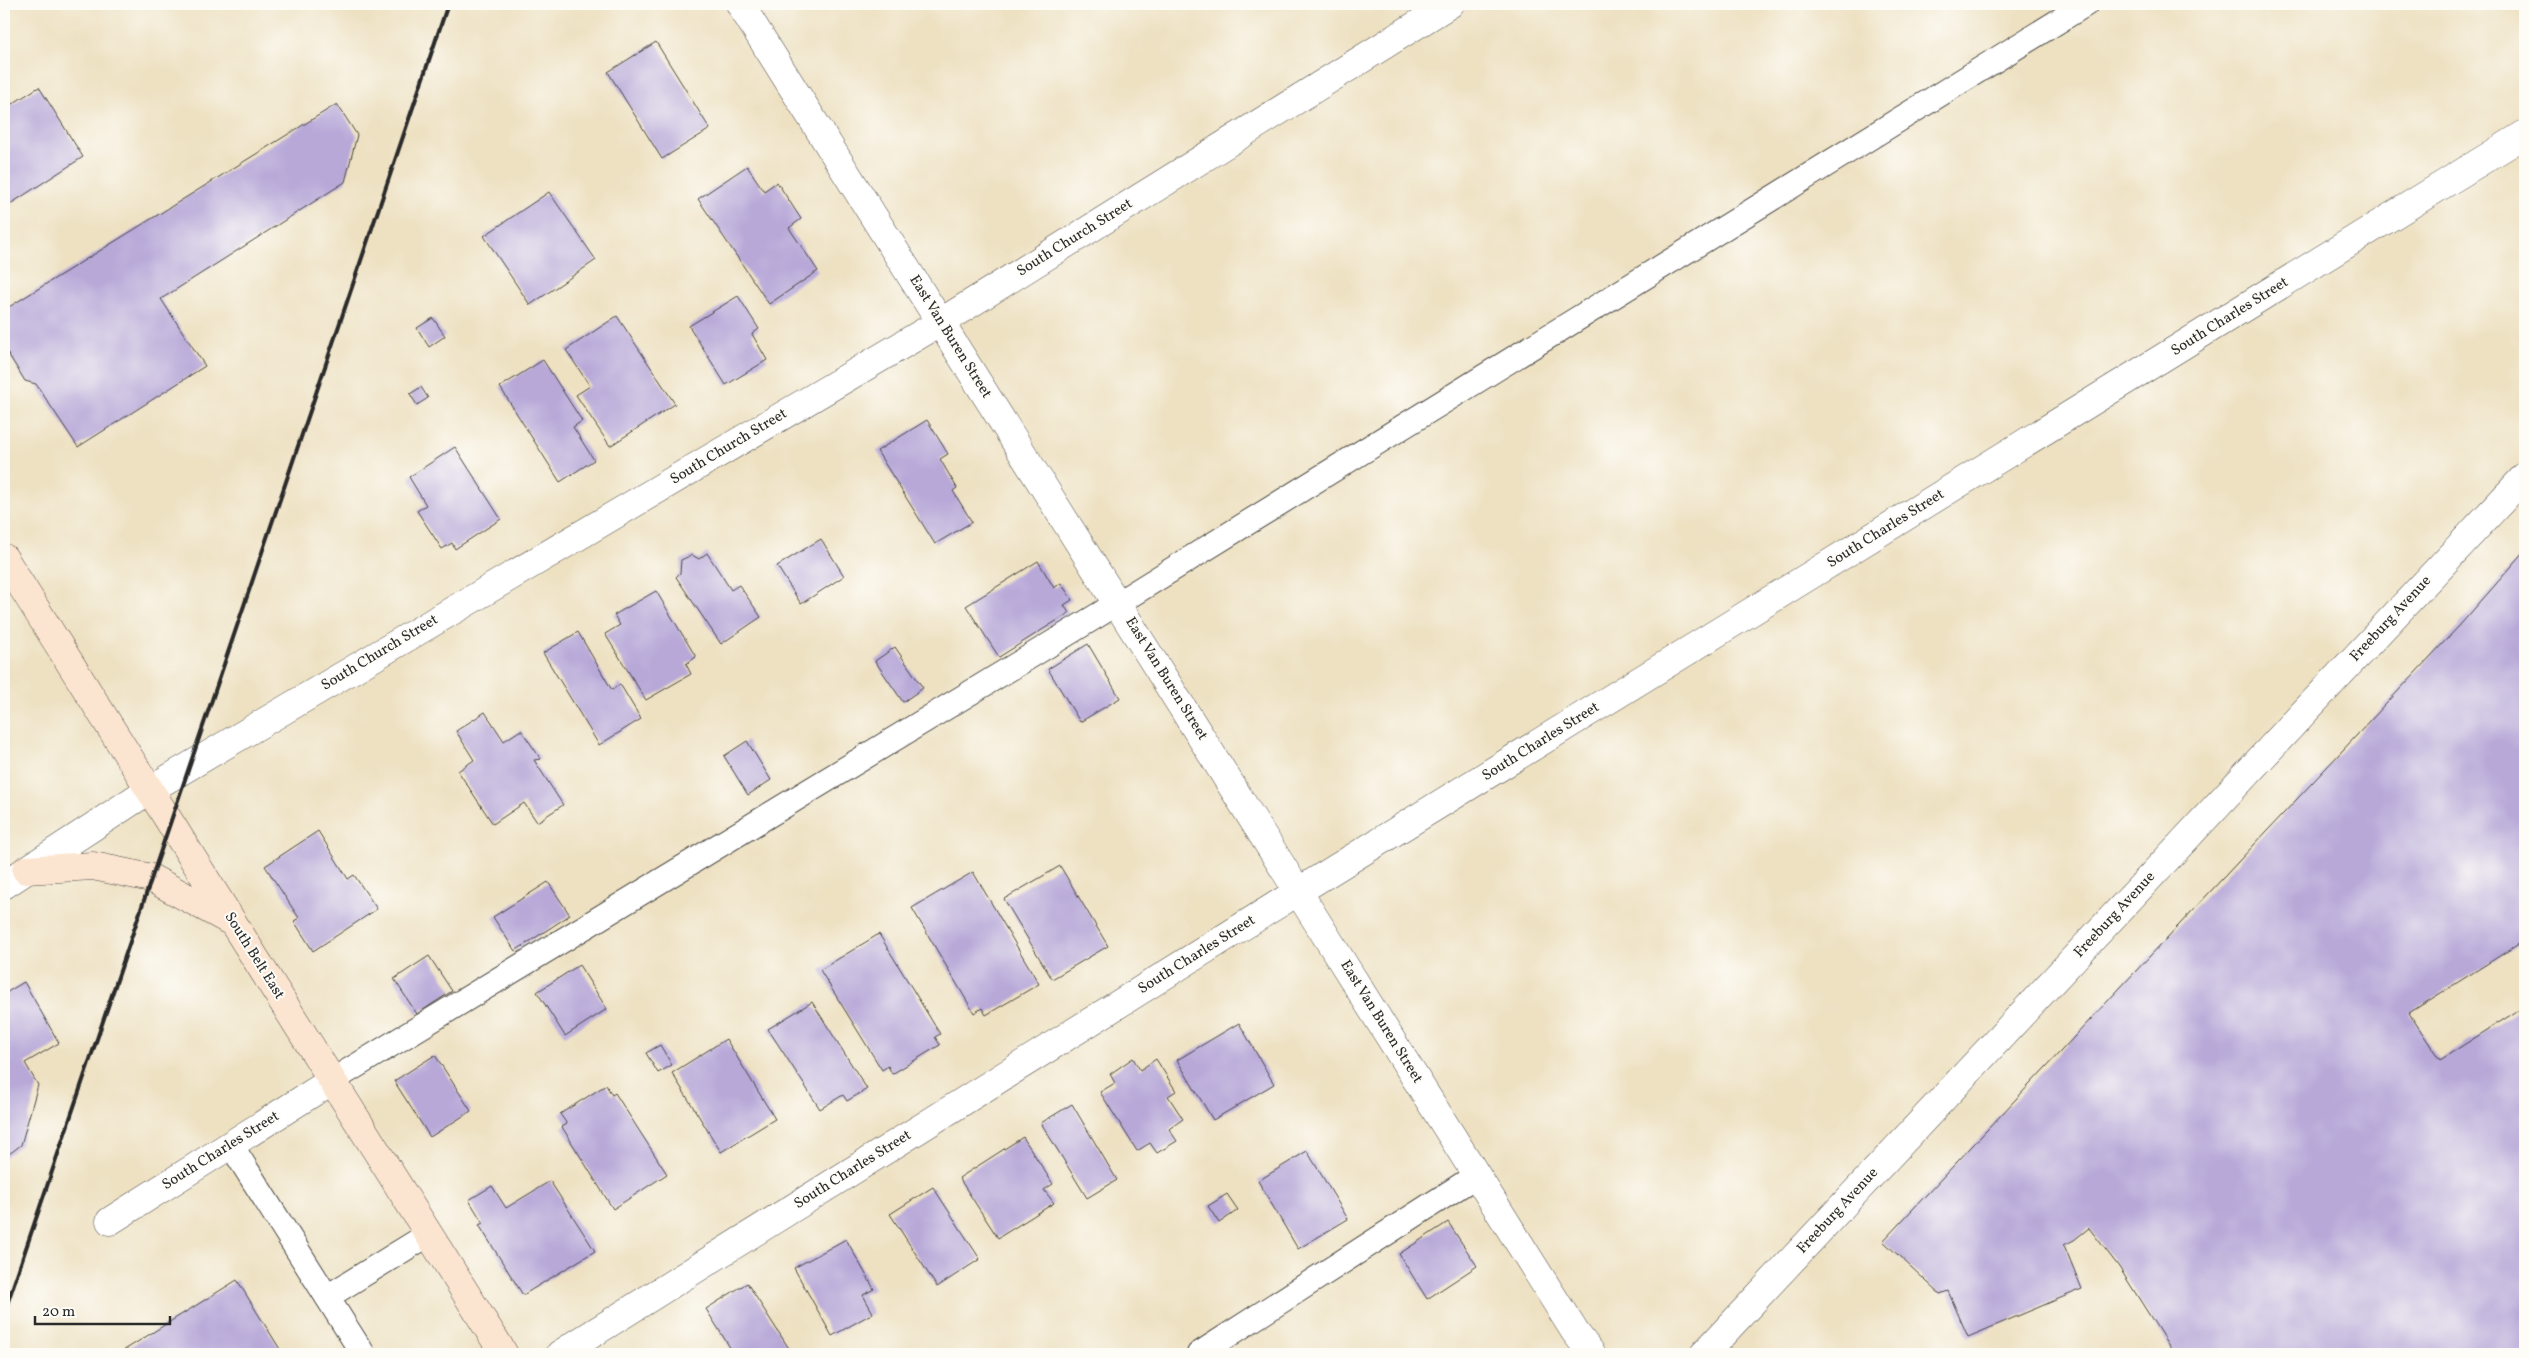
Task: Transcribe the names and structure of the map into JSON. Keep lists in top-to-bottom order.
{
  "streets": {
    "main road": ["South Belt East"],
    "street": [
      "South Church Street",
      "South Charles Street",
      "East Van Buren Street",
      "Freeburg Avenue"
    ]
  },
  "crossings": [
    ["South Church Street", "East Van Buren Street"],
    ["South Church Street", "South Belt East"],
    ["South Charles Street", "East Van Buren Street"],
    ["South Charles Street", "South Belt East"]
  ],
  "scale_bar": "20 m"
}
